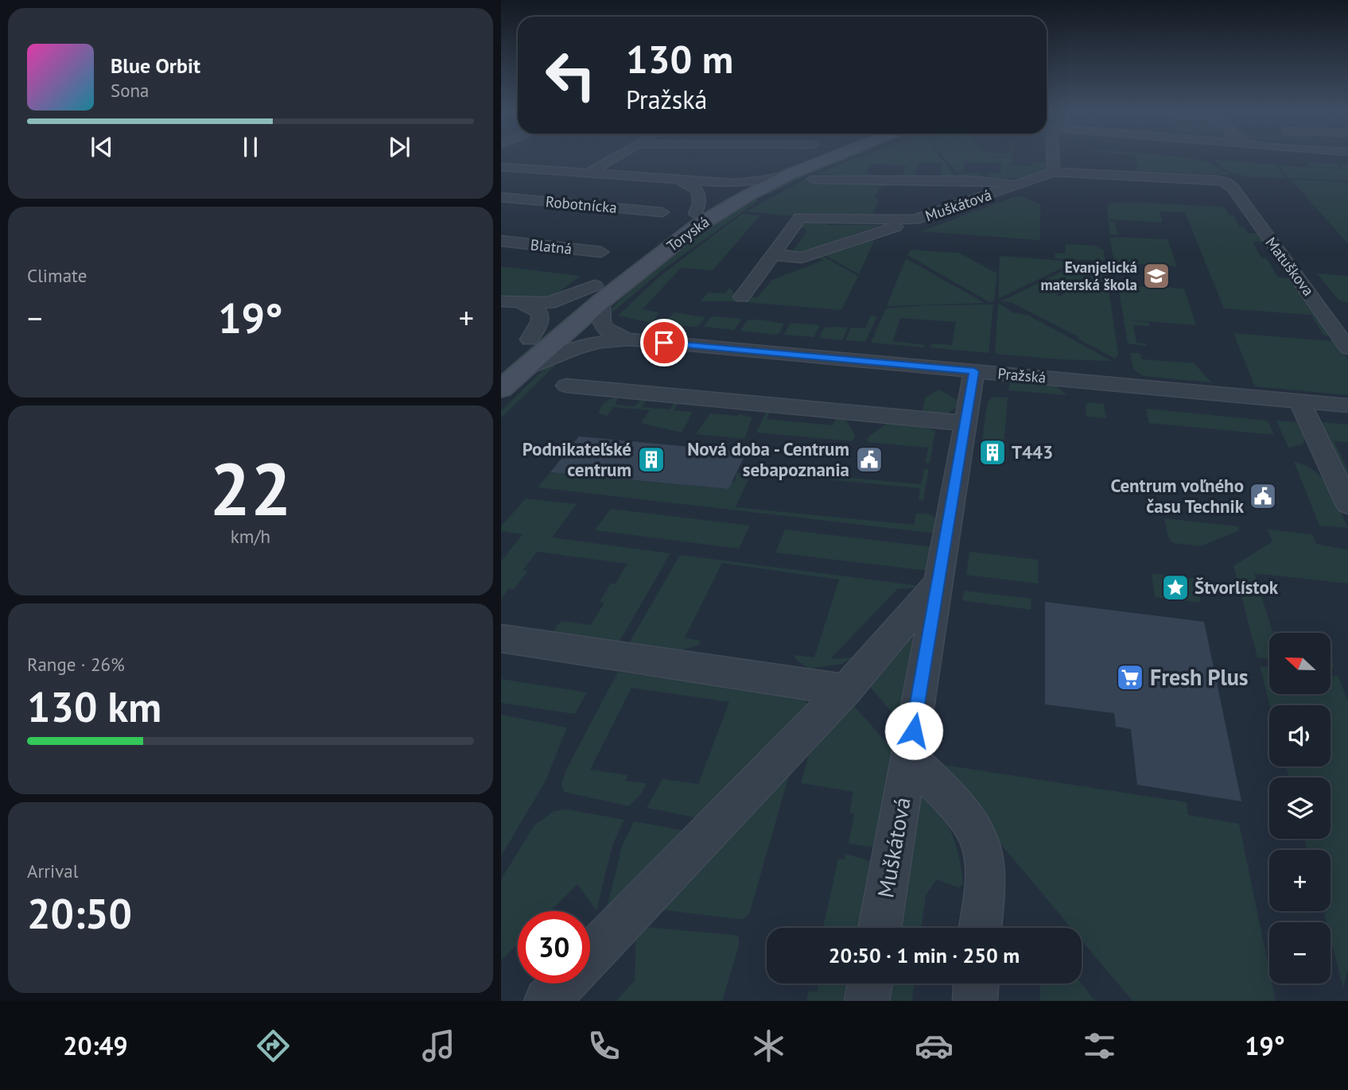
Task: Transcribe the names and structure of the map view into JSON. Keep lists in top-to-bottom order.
{
  "streets": {
    "street": [
      "Robotnícka",
      "Muškátová",
      "Toryská",
      "Blatná",
      "Matuškova",
      "Pražská"
    ]
  },
  "crossings": [
    ["Muškátová", "Matuškova"],
    ["Muškátová", "Pražská"]
  ],
  "places": {
    "school or university": ["Evanjelická materská škola"],
    "building": ["T443", "Podnikateľské centrum"],
    "public building": ["Nová doba - Centrum sebapoznania", "Centrum voľného času Technik"],
    "place": ["Štvorlístok"],
    "supermarket": ["Fresh Plus"]
  },
  "north": "left",
  "page": {
    "turn": ["130 m", "Pražská"],
    "song": ["Blue Orbit", "Sona"],
    "tile": [
      "Climate",
      ["22", "km/h"],
      ["Range · 26%", "130 km"],
      ["Arrival", "20:50"]
    ],
    "heat": ["−", "19°", "+"],
    "map_buttons": ["+", "−"],
    "limit": "30",
    "trip": "20:50 · 1 min · 250 m",
    "tabs": ["20:49", "19°"]
  }
}
